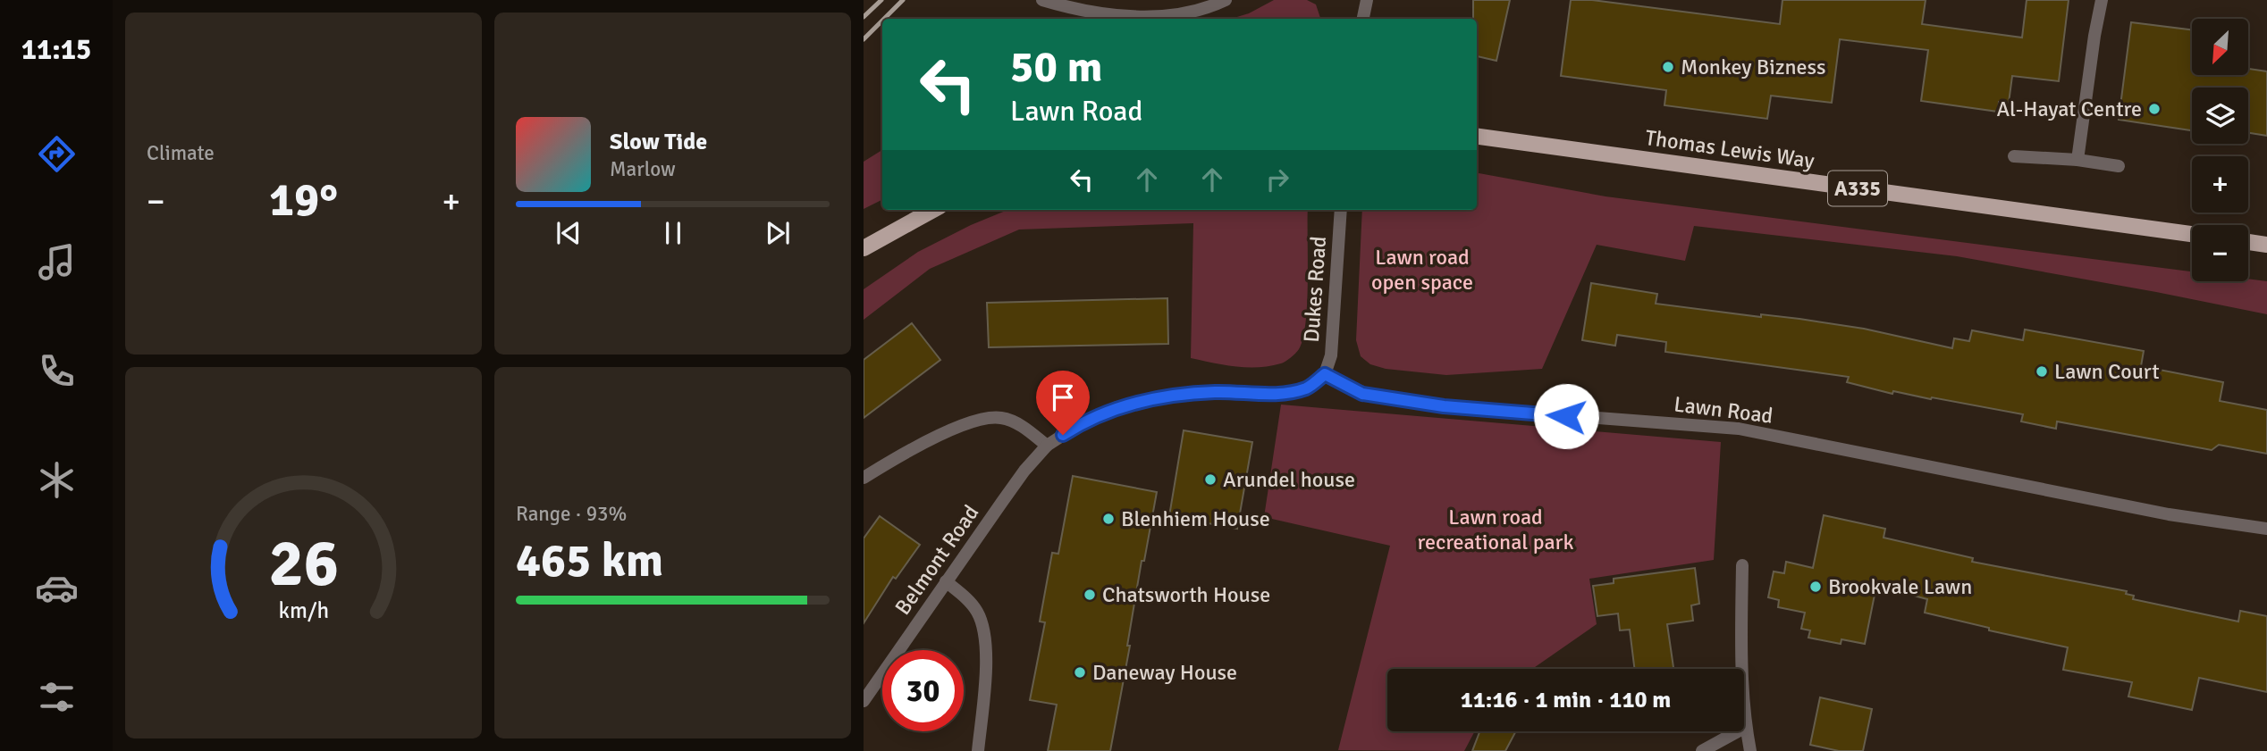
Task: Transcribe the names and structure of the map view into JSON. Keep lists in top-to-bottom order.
{
  "streets": {
    "main road": ["Thomas Lewis Way", "A335"],
    "street": ["Dukes Road", "Lawn Road", "Belmont Road"]
  },
  "crossings": [
    ["Dukes Road", "Lawn Road"],
    ["Dukes Road", "Belmont Road"],
    ["Lawn Road", "Belmont Road"]
  ],
  "parks": ["Lawn road open space", "Lawn road recreational park"],
  "places": [
    "Monkey Bizness",
    "Al-Hayat Centre",
    "Lawn Court",
    "Arundel house",
    "Blenhiem House",
    "Brookvale Lawn",
    "Chatsworth House",
    "Daneway House"
  ],
  "north": "bottom left",
  "page": {
    "tabs": "11:15",
    "tile": [
      "Climate",
      ["Range · 93%", "465 km"]
    ],
    "map_buttons": ["+", "−"],
    "turn": ["50 m", "Lawn Road"],
    "song": ["Slow Tide", "Marlow"],
    "heat": ["−", "19°", "+"],
    "limit": "30",
    "trip": "11:16 · 1 min · 110 m",
    "gauge": ["26", "km/h"]
  }
}
